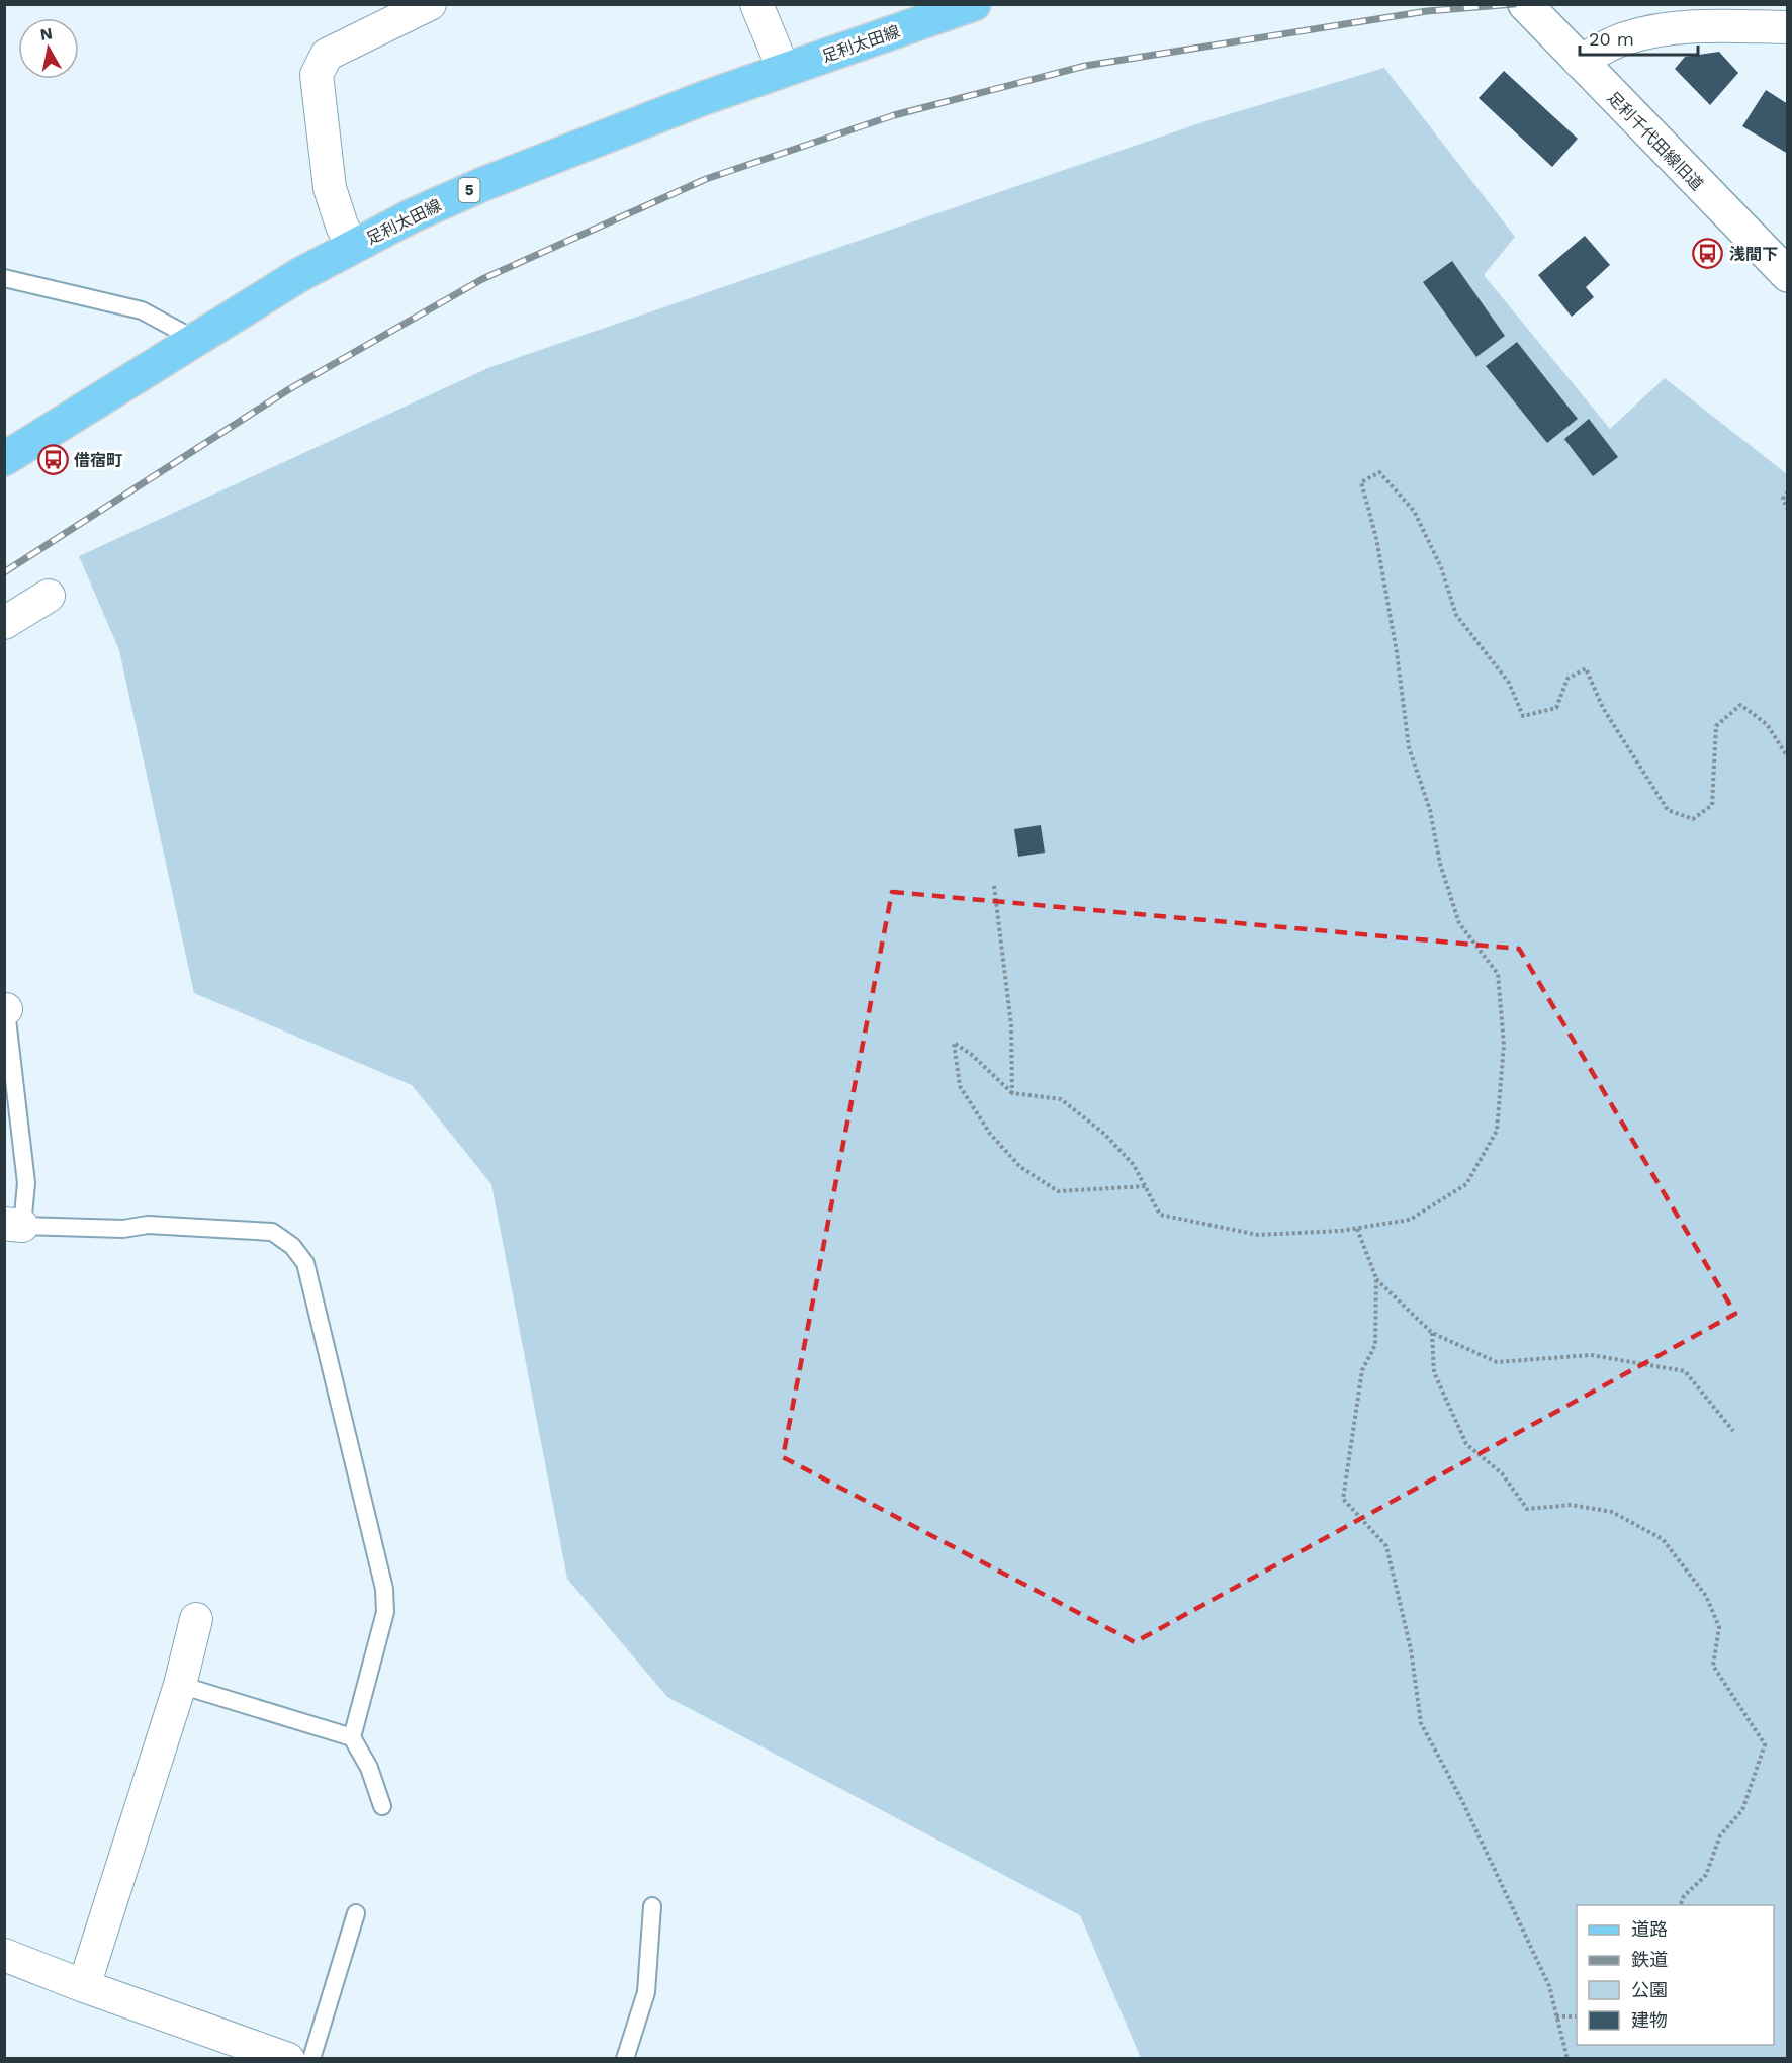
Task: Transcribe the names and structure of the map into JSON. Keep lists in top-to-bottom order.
{
  "streets": {
    "main road": ["足利太田線", "5"],
    "street": ["足利千代田線旧道"]
  },
  "places": {
    "bus stop": ["浅間下", "借宿町"]
  },
  "legend": [
    "道路",
    "鉄道",
    "公園",
    "建物"
  ],
  "scale_bar": "20 m",
  "north": "top"
}
